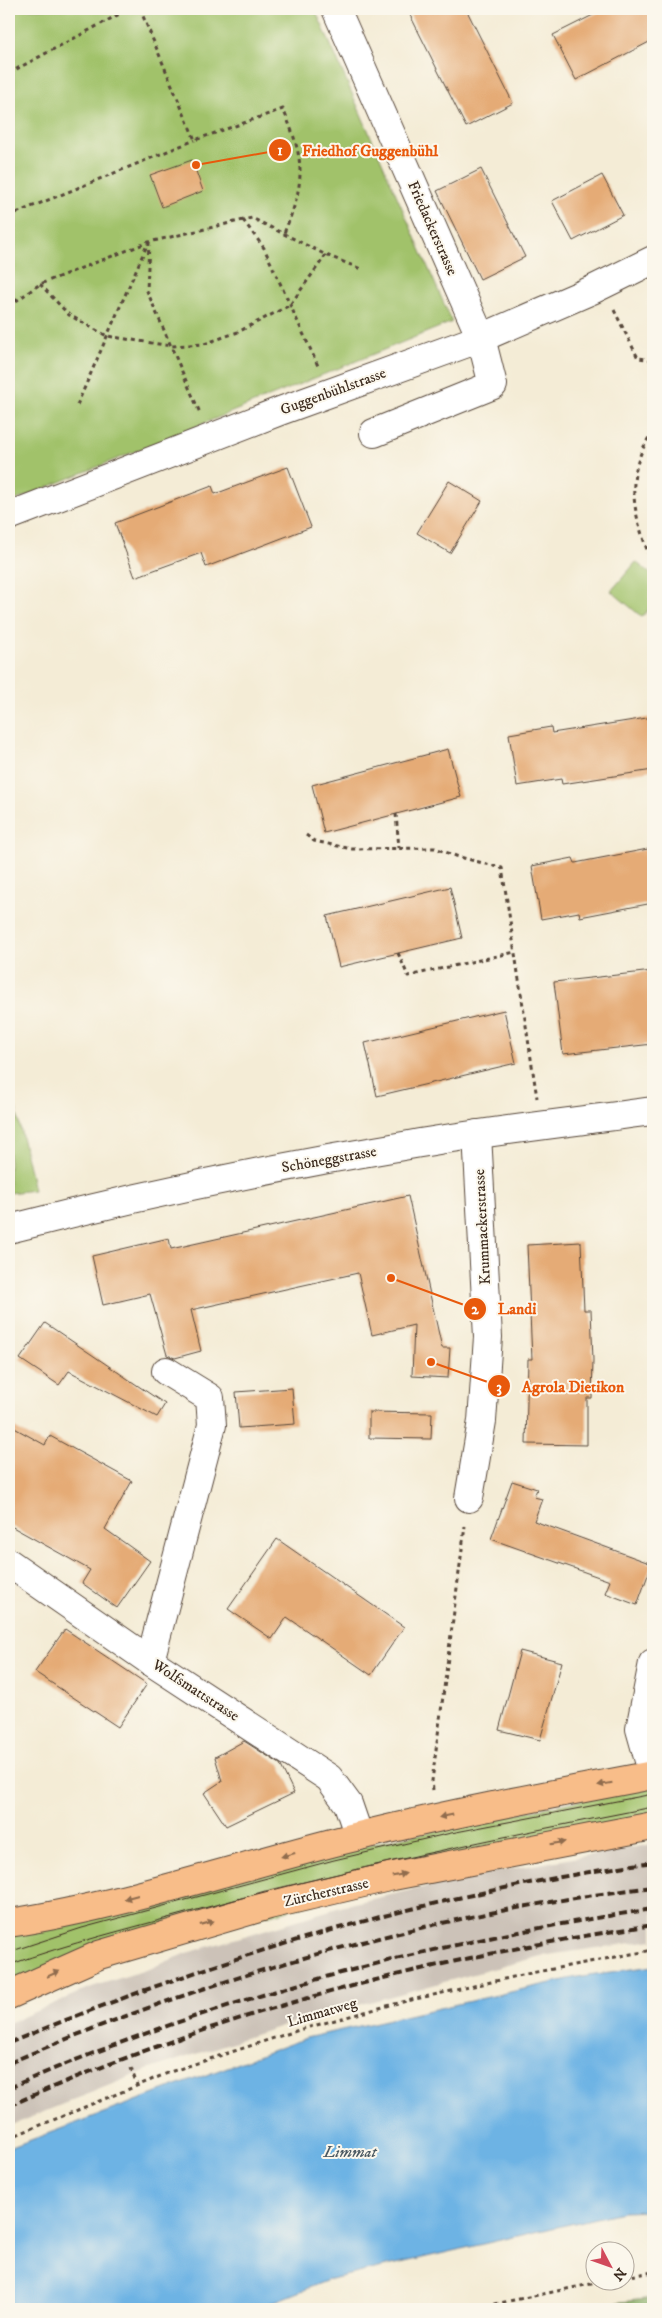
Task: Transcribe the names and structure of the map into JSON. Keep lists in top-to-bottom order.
{
  "streets": {
    "main road": ["Zürcherstrasse"],
    "street": [
      "Friedackerstrasse",
      "Guggenbühlstrasse",
      "Schöneggstrasse",
      "Krummackerstrasse",
      "Wolfsmattstrasse"
    ],
    "path": ["Limmatweg"]
  },
  "crossings": [
    ["Friedackerstrasse", "Guggenbühlstrasse"],
    ["Schöneggstrasse", "Krummackerstrasse"]
  ],
  "water": ["Limmat"],
  "places": ["Friedhof Guggenbühl", "Landi", "Agrola Dietikon"],
  "north": "bottom right"
}
